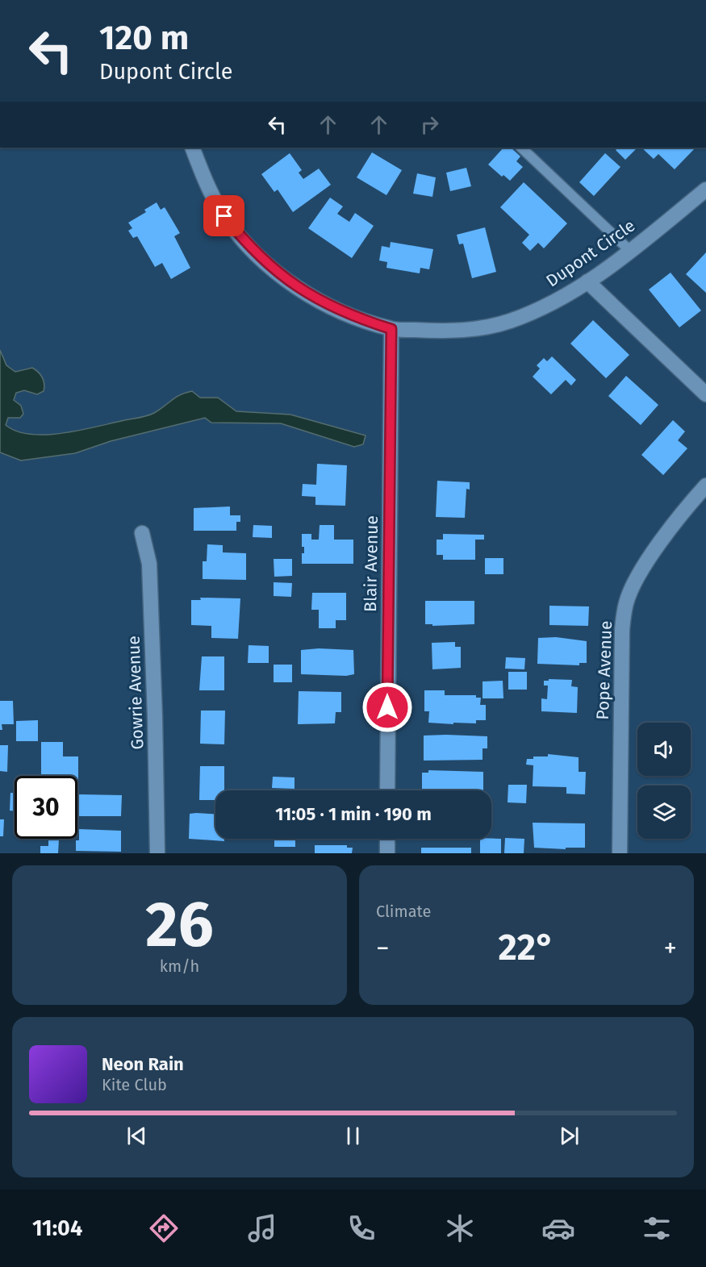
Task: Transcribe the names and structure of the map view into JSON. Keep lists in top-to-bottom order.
{
  "streets": {
    "street": [
      "Dupont Circle",
      "Blair Avenue",
      "Pope Avenue",
      "Gowrie Avenue"
    ]
  },
  "crossings": [
    ["Dupont Circle", "Blair Avenue"]
  ],
  "page": {
    "turn": ["120 m", "Dupont Circle"],
    "limit": "30",
    "trip": "11:05 · 1 min · 190 m",
    "tile": [
      ["26", "km/h"],
      "Climate"
    ],
    "heat": ["−", "22°", "+"],
    "song": ["Neon Rain", "Kite Club"],
    "tabs": "11:04"
  }
}
